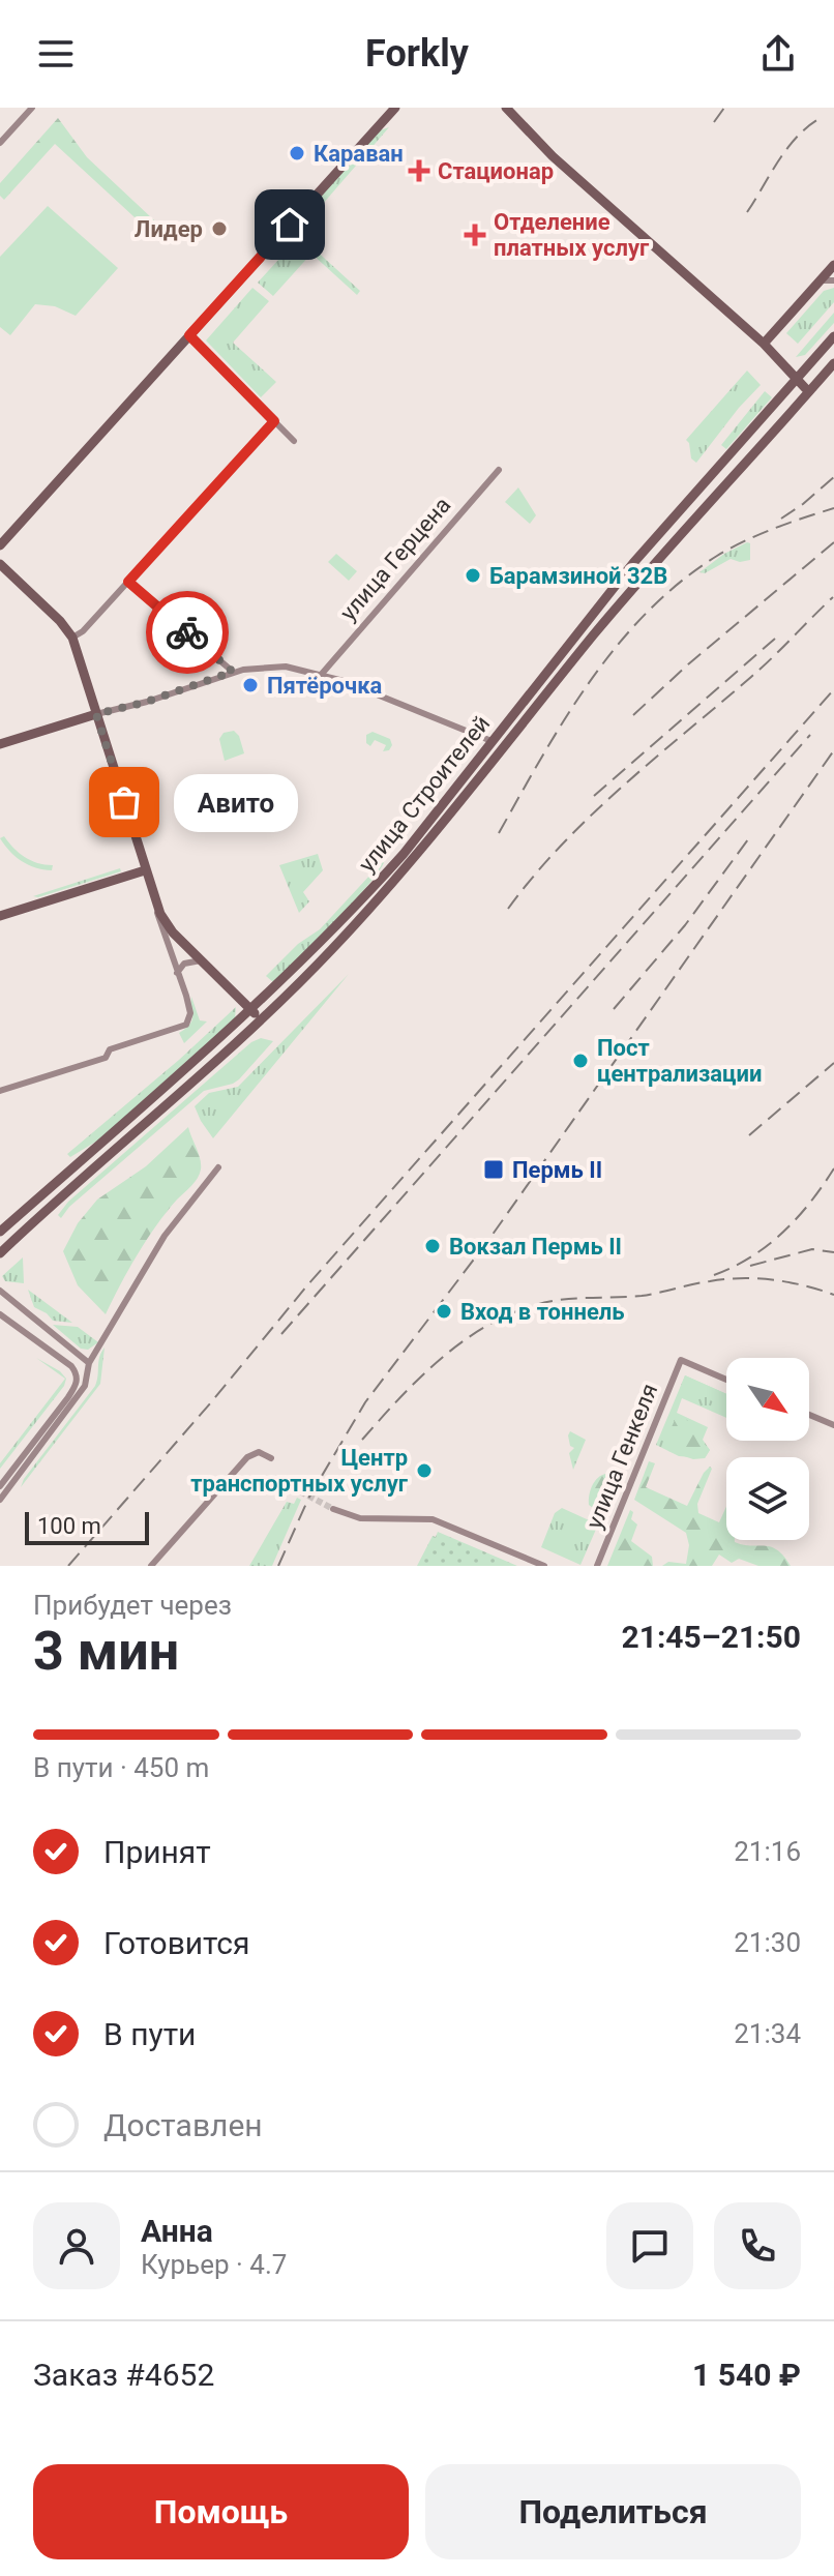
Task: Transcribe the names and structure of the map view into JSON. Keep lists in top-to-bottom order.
{
  "streets": {
    "main road": ["улица Строителей"],
    "street": ["улица Герцена", "улица Генкеля"]
  },
  "places": {
    "other": [
      "Караван",
      "Лидер",
      "Барамзиной 32В",
      "Пятёрочка",
      "Авито",
      "Пост централизации",
      "Вокзал Пермь II",
      "Вход в тоннель",
      "Центр транспортных услуг"
    ],
    "health": ["Стационар", "Отделение платных услуг"],
    "transit": ["Пермь II"]
  },
  "scale_bar": "100 m",
  "north": "bottom right",
  "page": {
    "header": "Forkly",
    "bubble": "Авито",
    "scale": "100 m",
    "heading": ["3 мин", "Прибудет через", "21:45–21:50"],
    "panel": [
      "Анна",
      "Курьер · 4.7",
      "Заказ #4652",
      "1 540 ₽"
    ],
    "bar": "В пути · 450 m",
    "list": [
      ["Принят", "21:16"],
      ["Готовится", "21:30"],
      ["В пути", "21:34"],
      "Доставлен"
    ],
    "buttons": ["Помощь", "Поделиться"]
  }
}
